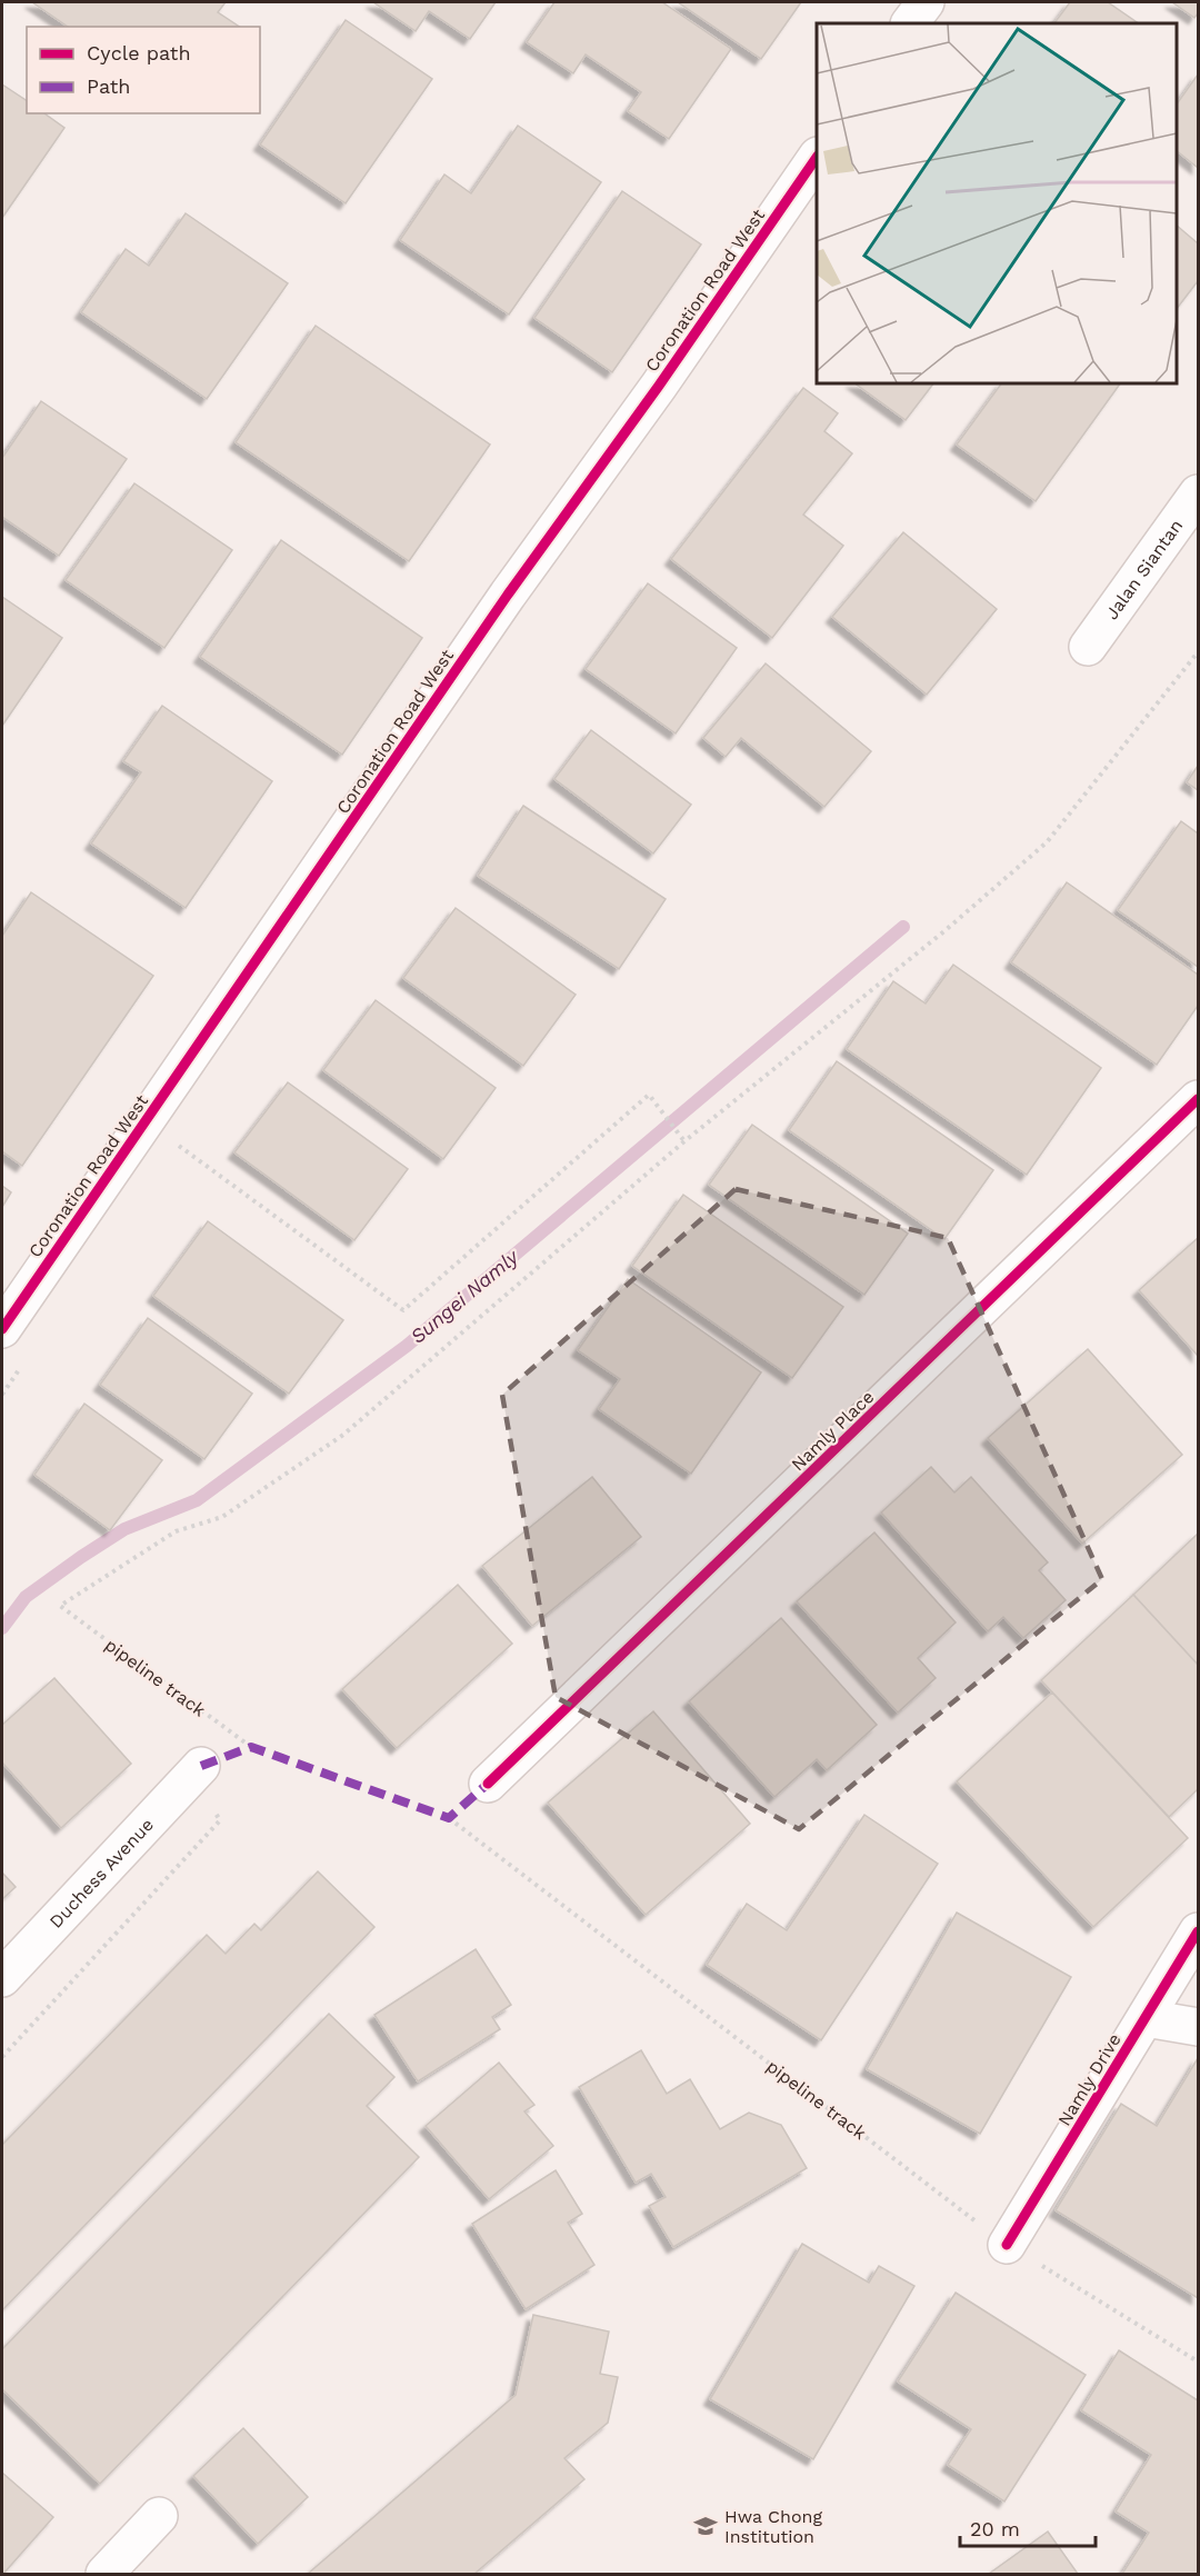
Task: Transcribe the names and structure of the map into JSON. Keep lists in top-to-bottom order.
{
  "streets": {
    "street": [
      "Coronation Road West",
      "Jalan Siantan",
      "Namly Place",
      "Duchess Avenue",
      "Namly Drive"
    ],
    "path": ["pipeline track"]
  },
  "crossings": [
    ["pipeline track", "Namly Drive"]
  ],
  "water": ["Sungei Namly"],
  "places": {
    "school or university": ["Hwa Chong Institution"]
  },
  "legend": ["Cycle path", "Path"],
  "scale_bar": "20 m"
}
